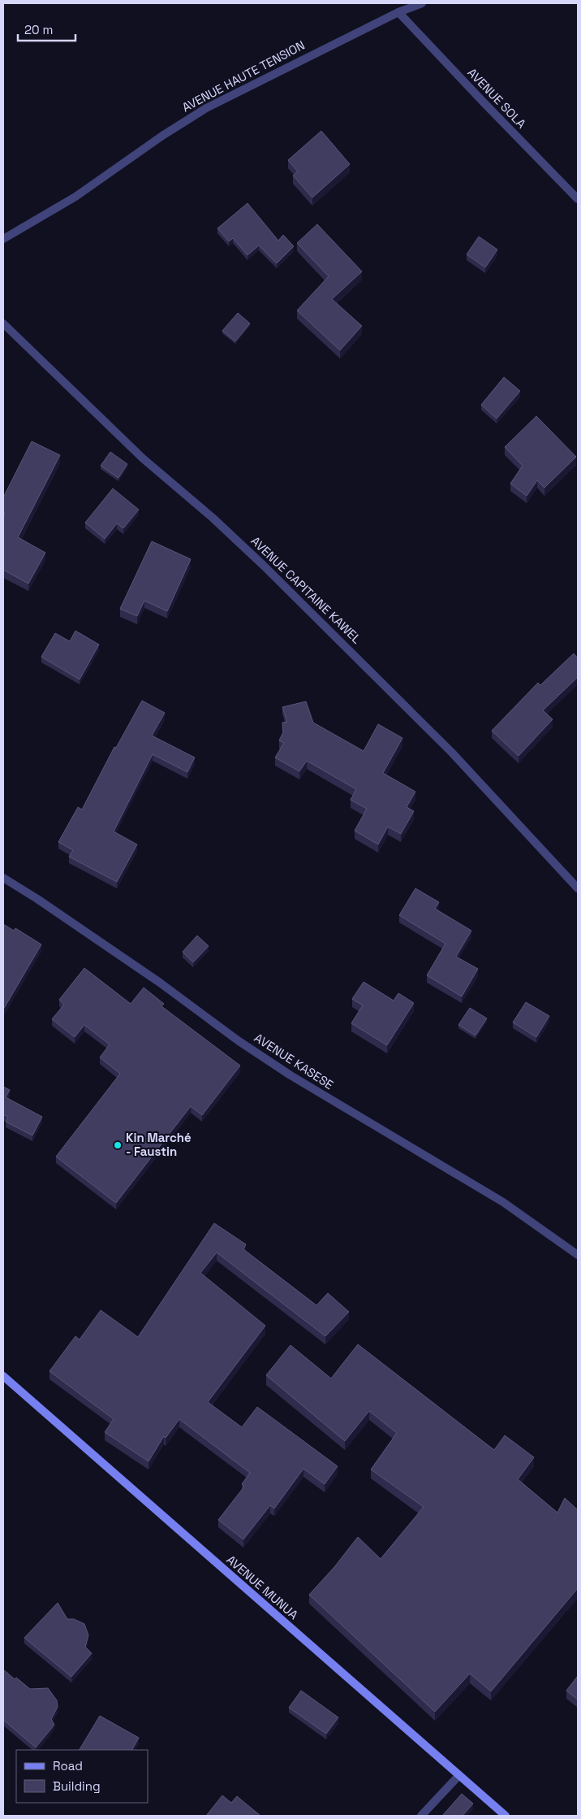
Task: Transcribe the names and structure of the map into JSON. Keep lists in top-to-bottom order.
{
  "streets": {
    "main road": ["AVENUE MUNUA"],
    "street": [
      "AVENUE HAUTE TENSION",
      "AVENUE SOLA",
      "AVENUE CAPITAINE KAWEL",
      "AVENUE KASESE"
    ]
  },
  "crossings": [
    ["AVENUE HAUTE TENSION", "AVENUE SOLA"]
  ],
  "places": ["Kin Marché - Faustin"],
  "legend": ["Road", "Building"],
  "scale_bar": "20 m"
}
